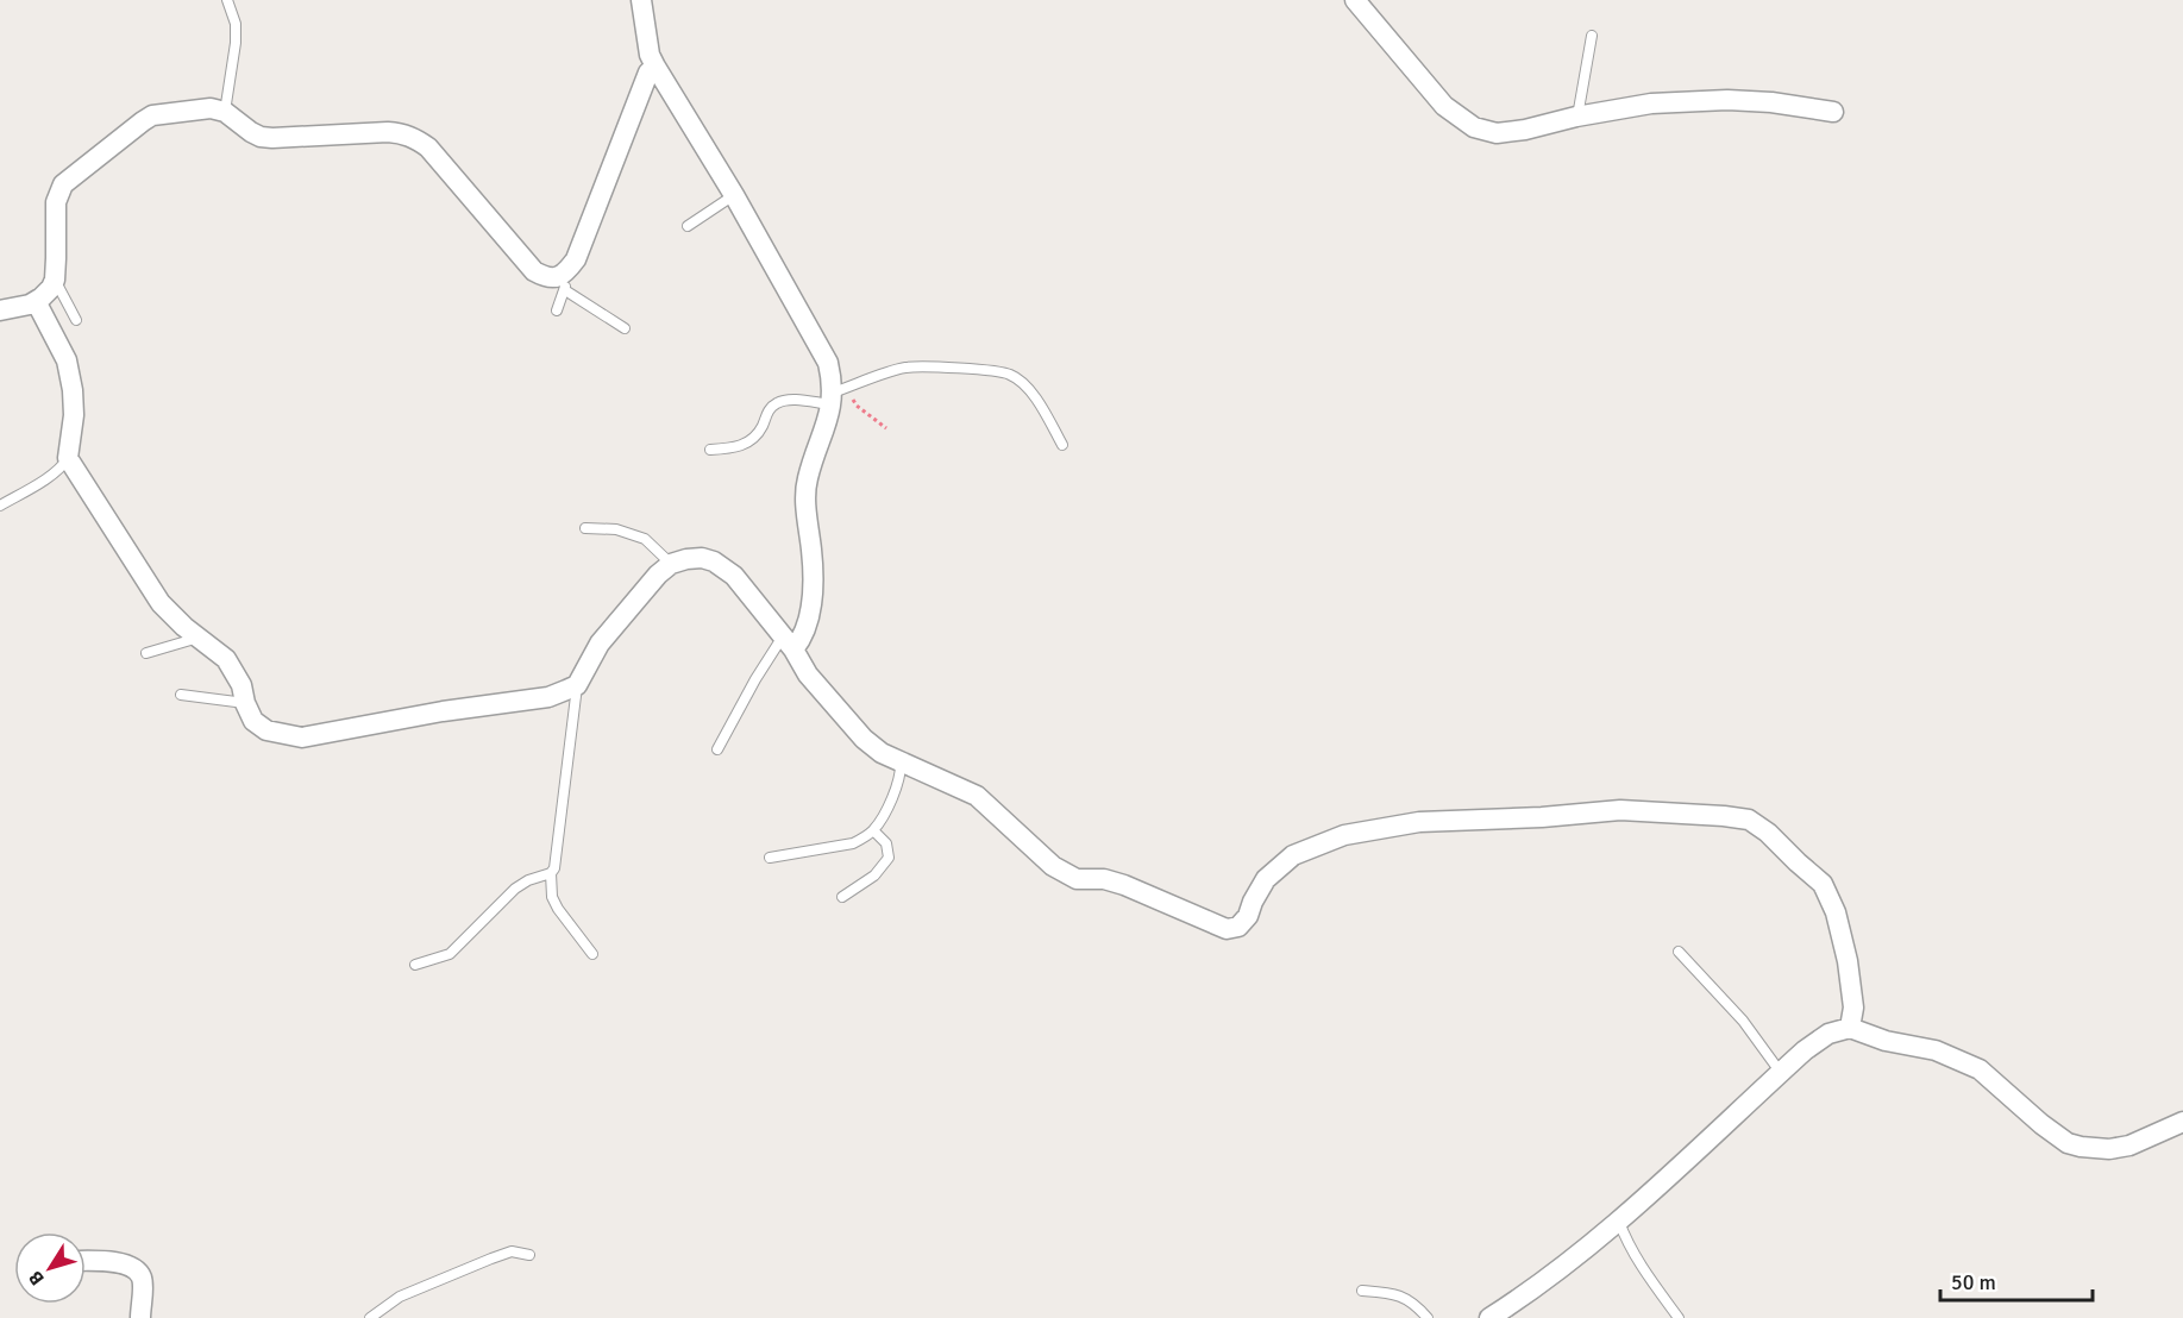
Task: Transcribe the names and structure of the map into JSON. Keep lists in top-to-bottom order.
{
  "scale_bar": "50 m",
  "north": "bottom left"
}
